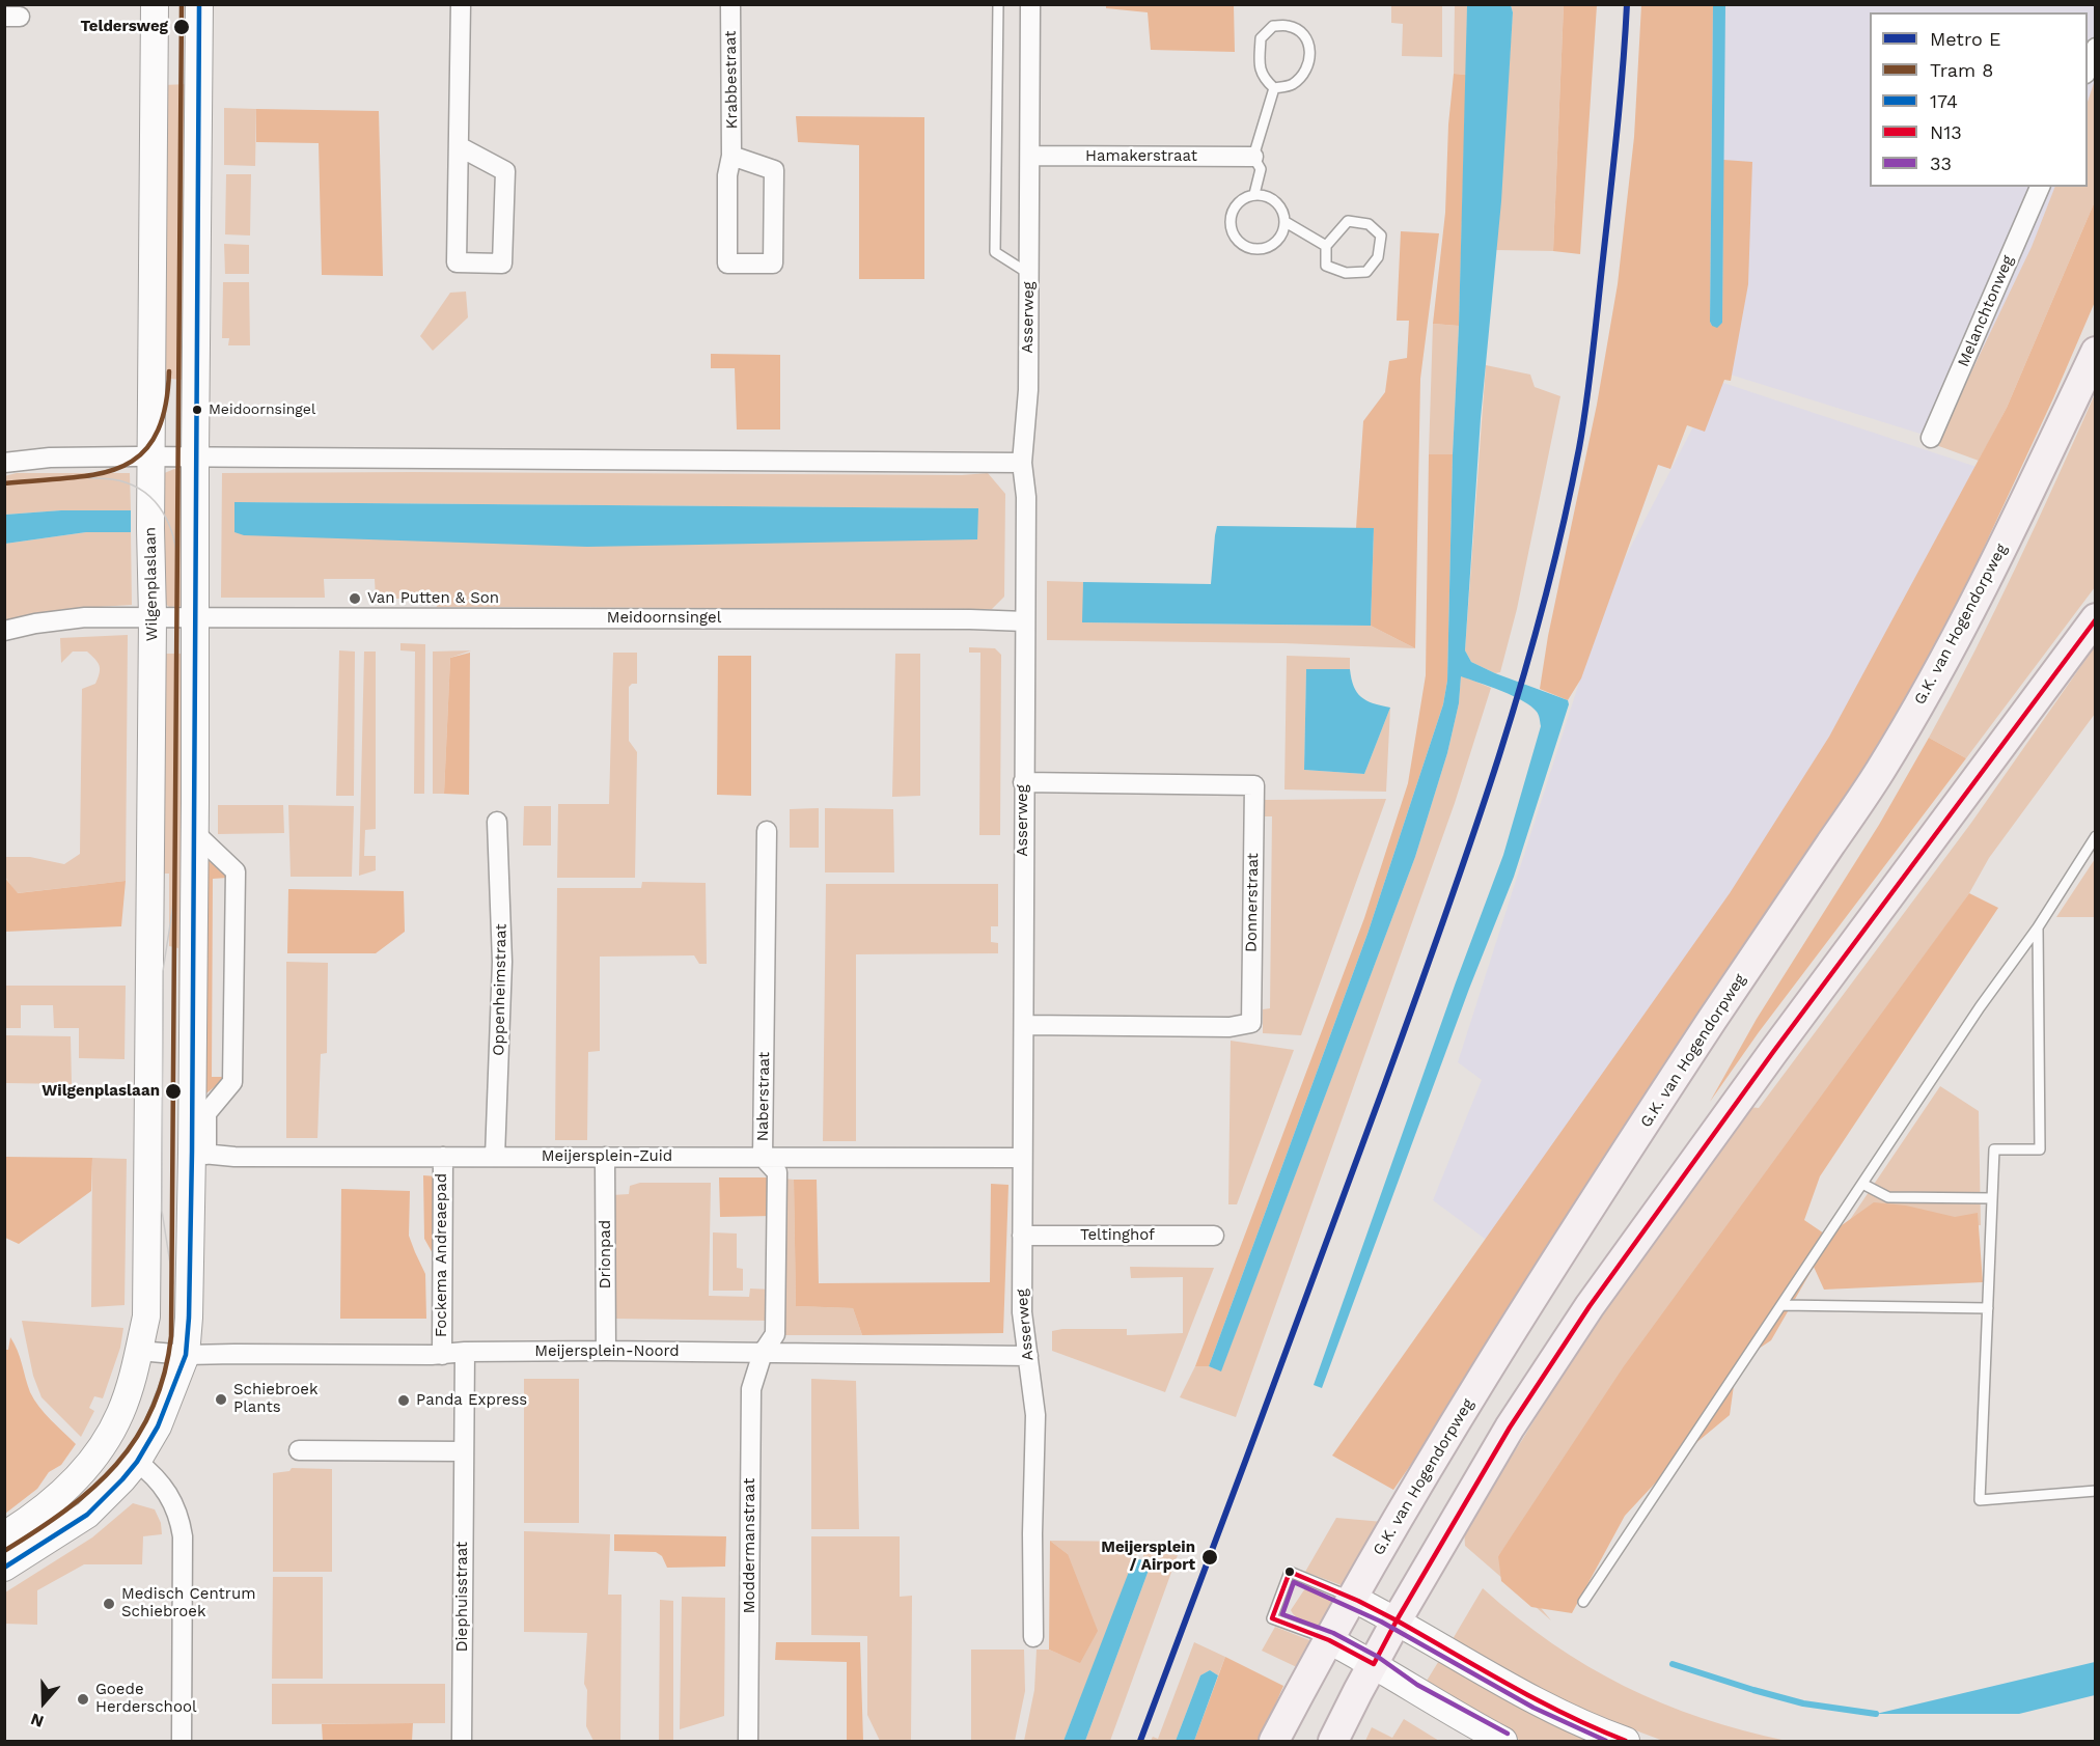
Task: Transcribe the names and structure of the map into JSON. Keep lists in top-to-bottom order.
{
  "streets": {
    "main road": ["G.K. van Hogendorpweg"],
    "street": [
      "Krabbestraat",
      "Hamakerstraat",
      "Melanchtonweg",
      "Asserweg",
      "Wilgenplaslaan",
      "Meidoornsingel",
      "Donnerstraat",
      "Oppenheimstraat",
      "Naberstraat",
      "Meijersplein-Zuid",
      "Teltinghof",
      "Drionpad",
      "Fockema Andreaepad",
      "Meijersplein-Noord",
      "Moddermanstraat",
      "Diephuisstraat"
    ]
  },
  "crossings": [
    ["Hamakerstraat", "Asserweg"],
    ["Asserweg", "Meidoornsingel"],
    ["Asserweg", "Donnerstraat"],
    ["Asserweg", "Meijersplein-Zuid"],
    ["Asserweg", "Teltinghof"],
    ["Asserweg", "Meijersplein-Noord"],
    ["Wilgenplaslaan", "Meidoornsingel"],
    ["Oppenheimstraat", "Meijersplein-Zuid"],
    ["Naberstraat", "Meijersplein-Zuid"],
    ["Naberstraat", "Meijersplein-Noord"],
    ["Naberstraat", "Moddermanstraat"],
    ["Meijersplein-Zuid", "Drionpad"],
    ["Meijersplein-Zuid", "Fockema Andreaepad"],
    ["Drionpad", "Meijersplein-Noord"],
    ["Fockema Andreaepad", "Meijersplein-Noord"],
    ["Meijersplein-Noord", "Moddermanstraat"],
    ["Meijersplein-Noord", "Diephuisstraat"]
  ],
  "places": [
    "Teldersweg",
    "Meidoornsingel",
    "Van Putten & Son",
    "Wilgenplaslaan",
    "Schiebroek Plants",
    "Panda Express",
    "Meijersplein / Airport",
    "Medisch Centrum Schiebroek",
    "Goede Herderschool"
  ],
  "lines": [
    "metro line E",
    "tram line 8",
    "transit line 174",
    "transit line N13",
    "transit line 33"
  ],
  "legend": [
    "Metro E",
    "Tram 8",
    "174",
    "N13",
    "33"
  ],
  "north": "bottom"
}
